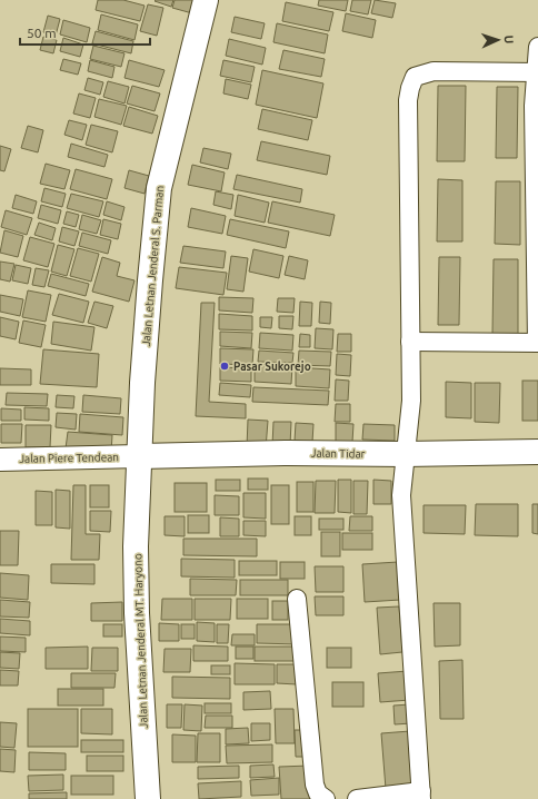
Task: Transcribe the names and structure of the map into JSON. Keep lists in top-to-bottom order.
{
  "streets": {
    "main road": ["Jalan Letnan Jenderal S. Parman", "Jalan Tidar", "Jalan Letnan Jenderal MT. Haryono"],
    "street": ["Jalan Piere Tendean"]
  },
  "crossings": [
    ["Jalan Letnan Jenderal S. Parman", "Jalan Tidar"],
    ["Jalan Letnan Jenderal S. Parman", "Jalan Piere Tendean"],
    ["Jalan Letnan Jenderal S. Parman", "Jalan Letnan Jenderal MT. Haryono"],
    ["Jalan Tidar", "Jalan Piere Tendean"],
    ["Jalan Tidar", "Jalan Letnan Jenderal MT. Haryono"],
    ["Jalan Piere Tendean", "Jalan Letnan Jenderal MT. Haryono"]
  ],
  "places": ["Pasar Sukorejo"],
  "scale_bar": "50 m",
  "north": "right"
}
